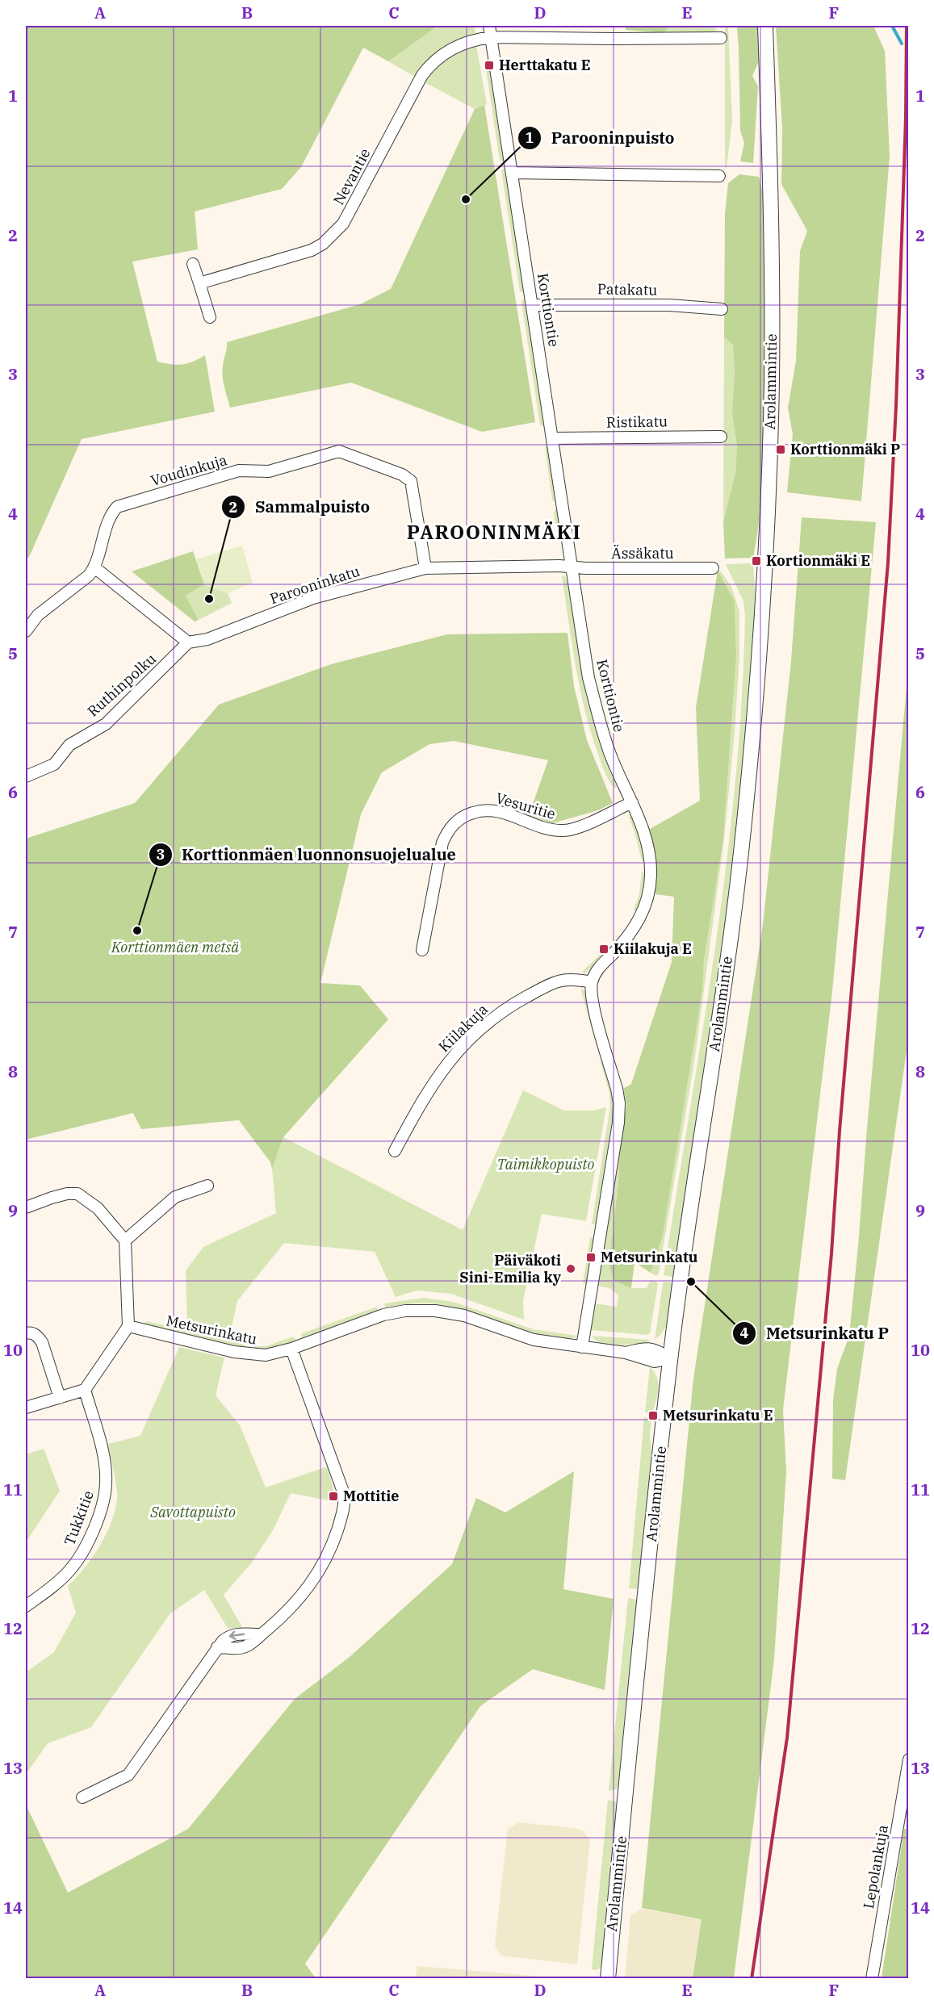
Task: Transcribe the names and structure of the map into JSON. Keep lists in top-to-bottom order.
{
  "streets": {
    "street": [
      "Nevantie",
      "Patakatu",
      "Korttiontie",
      "Arolammintie",
      "Ristikatu",
      "Voudinkuja",
      "Ässäkatu",
      "Parooninkatu",
      "Ruthinpolku",
      "Vesuritie",
      "Kiilakuja",
      "Metsurinkatu",
      "Tukkitie",
      "Lepolankuja"
    ]
  },
  "crossings": [
    ["Nevantie", "Korttiontie"],
    ["Patakatu", "Korttiontie"],
    ["Korttiontie", "Ristikatu"],
    ["Korttiontie", "Ässäkatu"],
    ["Korttiontie", "Parooninkatu"],
    ["Korttiontie", "Vesuritie"],
    ["Korttiontie", "Kiilakuja"],
    ["Arolammintie", "Metsurinkatu"],
    ["Voudinkuja", "Parooninkatu"],
    ["Ässäkatu", "Parooninkatu"],
    ["Parooninkatu", "Ruthinpolku"]
  ],
  "districts": ["PAROONINMÄKI"],
  "parks": ["Korttionmäen metsä", "Taimikkopuisto", "Savottapuisto"],
  "places": {
    "transit": [
      "Herttakatu E",
      "Korttionmäki P",
      "Kortionmäki E",
      "Kiilakuja E",
      "Metsurinkatu",
      "Metsurinkatu E",
      "Mottitie"
    ],
    "other": [
      "Parooninpuisto",
      "Sammalpuisto",
      "Korttionmäen luonnonsuojelualue",
      "Päiväkoti Sini-Emilia ky",
      "Metsurinkatu P"
    ]
  },
  "grid": {
    "columns": [
      "A",
      "B",
      "C",
      "D",
      "E",
      "F"
    ],
    "rows": [
      "1",
      "2",
      "3",
      "4",
      "5",
      "6",
      "7",
      "8",
      "9",
      "10",
      "11",
      "12",
      "13",
      "14"
    ]
  }
}
